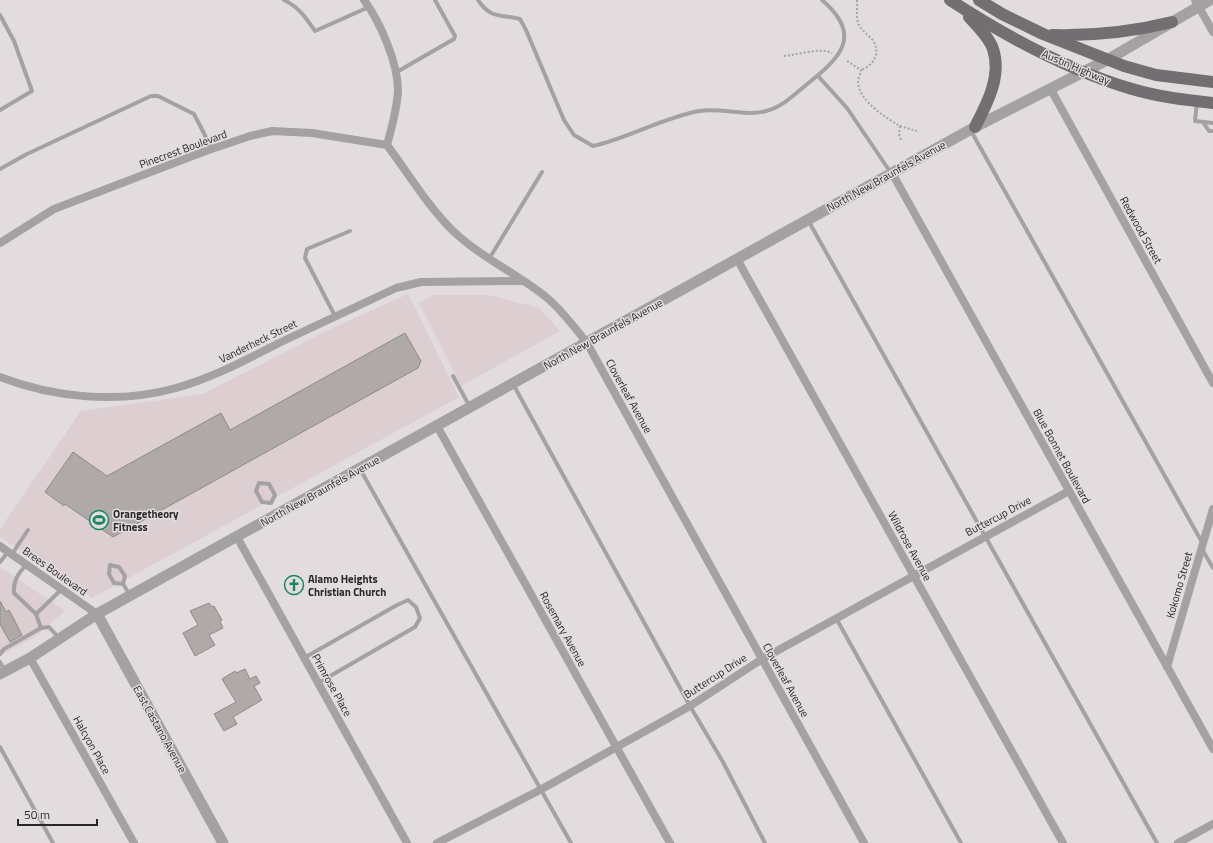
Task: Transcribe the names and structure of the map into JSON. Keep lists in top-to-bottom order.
{
  "streets": {
    "main road": ["Austin Highway"],
    "street": [
      "Pinecrest Boulevard",
      "North New Braunfels Avenue",
      "Redwood Street",
      "Vanderheck Street",
      "Cloverleaf Avenue",
      "Blue Bonnet Boulevard",
      "Buttercup Drive",
      "Wildrose Avenue",
      "Brees Boulevard",
      "Kokomo Street",
      "Rosemary Avenue",
      "Primrose Place",
      "East Castano Avenue",
      "Halcyon Place"
    ]
  },
  "crossings": [
    ["Austin Highway", "North New Braunfels Avenue"],
    ["Pinecrest Boulevard", "Cloverleaf Avenue"],
    ["North New Braunfels Avenue", "Redwood Street"],
    ["North New Braunfels Avenue", "Cloverleaf Avenue"],
    ["North New Braunfels Avenue", "Blue Bonnet Boulevard"],
    ["North New Braunfels Avenue", "Wildrose Avenue"],
    ["North New Braunfels Avenue", "Brees Boulevard"],
    ["North New Braunfels Avenue", "Rosemary Avenue"],
    ["North New Braunfels Avenue", "Primrose Place"],
    ["North New Braunfels Avenue", "East Castano Avenue"],
    ["North New Braunfels Avenue", "Halcyon Place"],
    ["Vanderheck Street", "Cloverleaf Avenue"],
    ["Cloverleaf Avenue", "Buttercup Drive"],
    ["Blue Bonnet Boulevard", "Buttercup Drive"],
    ["Blue Bonnet Boulevard", "Kokomo Street"],
    ["Buttercup Drive", "Wildrose Avenue"],
    ["Buttercup Drive", "Rosemary Avenue"],
    ["Brees Boulevard", "East Castano Avenue"]
  ],
  "places": {
    "sports": ["Orangetheory Fitness"],
    "church": ["Alamo Heights Christian Church"]
  },
  "scale_bar": "50 m"
}
